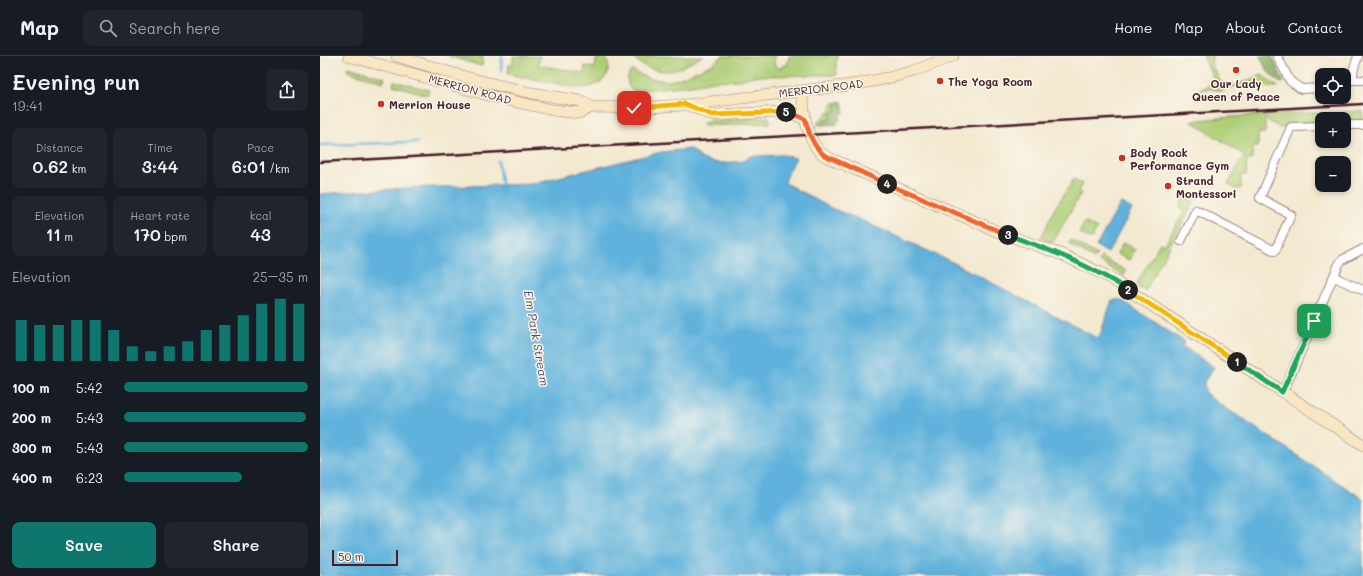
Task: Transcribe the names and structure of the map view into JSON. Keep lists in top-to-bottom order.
{
  "streets": {
    "main road": ["MERRION ROAD"]
  },
  "water": ["Elm Park Stream"],
  "places": [
    "Our Lady Queen of Peace",
    "The Yoga Room",
    "Merrion House",
    "Body Rock Performance Gym",
    "Strand Montessori"
  ],
  "scale_bar": "50 m",
  "page": {
    "header": "Map",
    "search": "Search here",
    "nav": [
      "Home",
      "Map",
      "About",
      "Contact"
    ],
    "heading": ["Evening run", "19:41"],
    "map_buttons": ["+", "−"],
    "pins": [
      "5",
      "4",
      "3",
      "2",
      "1"
    ],
    "stats": [
      ["Distance", "0.62 km"],
      ["Time", "3:44"],
      ["Pace", "6:01 /km"],
      ["Elevation", "11 m"],
      ["Heart rate", "170 bpm"],
      ["kcal", "43"]
    ],
    "chart": ["Elevation", "25–35 m"],
    "list": [
      {
        "name": "100 m",
        "note": "5:42"
      },
      {
        "name": "200 m",
        "note": "5:43"
      },
      {
        "name": "300 m",
        "note": "5:43"
      },
      {
        "name": "400 m",
        "note": "6:23"
      }
    ],
    "buttons": ["Save", "Share"],
    "scale": "50 m"
  }
}
